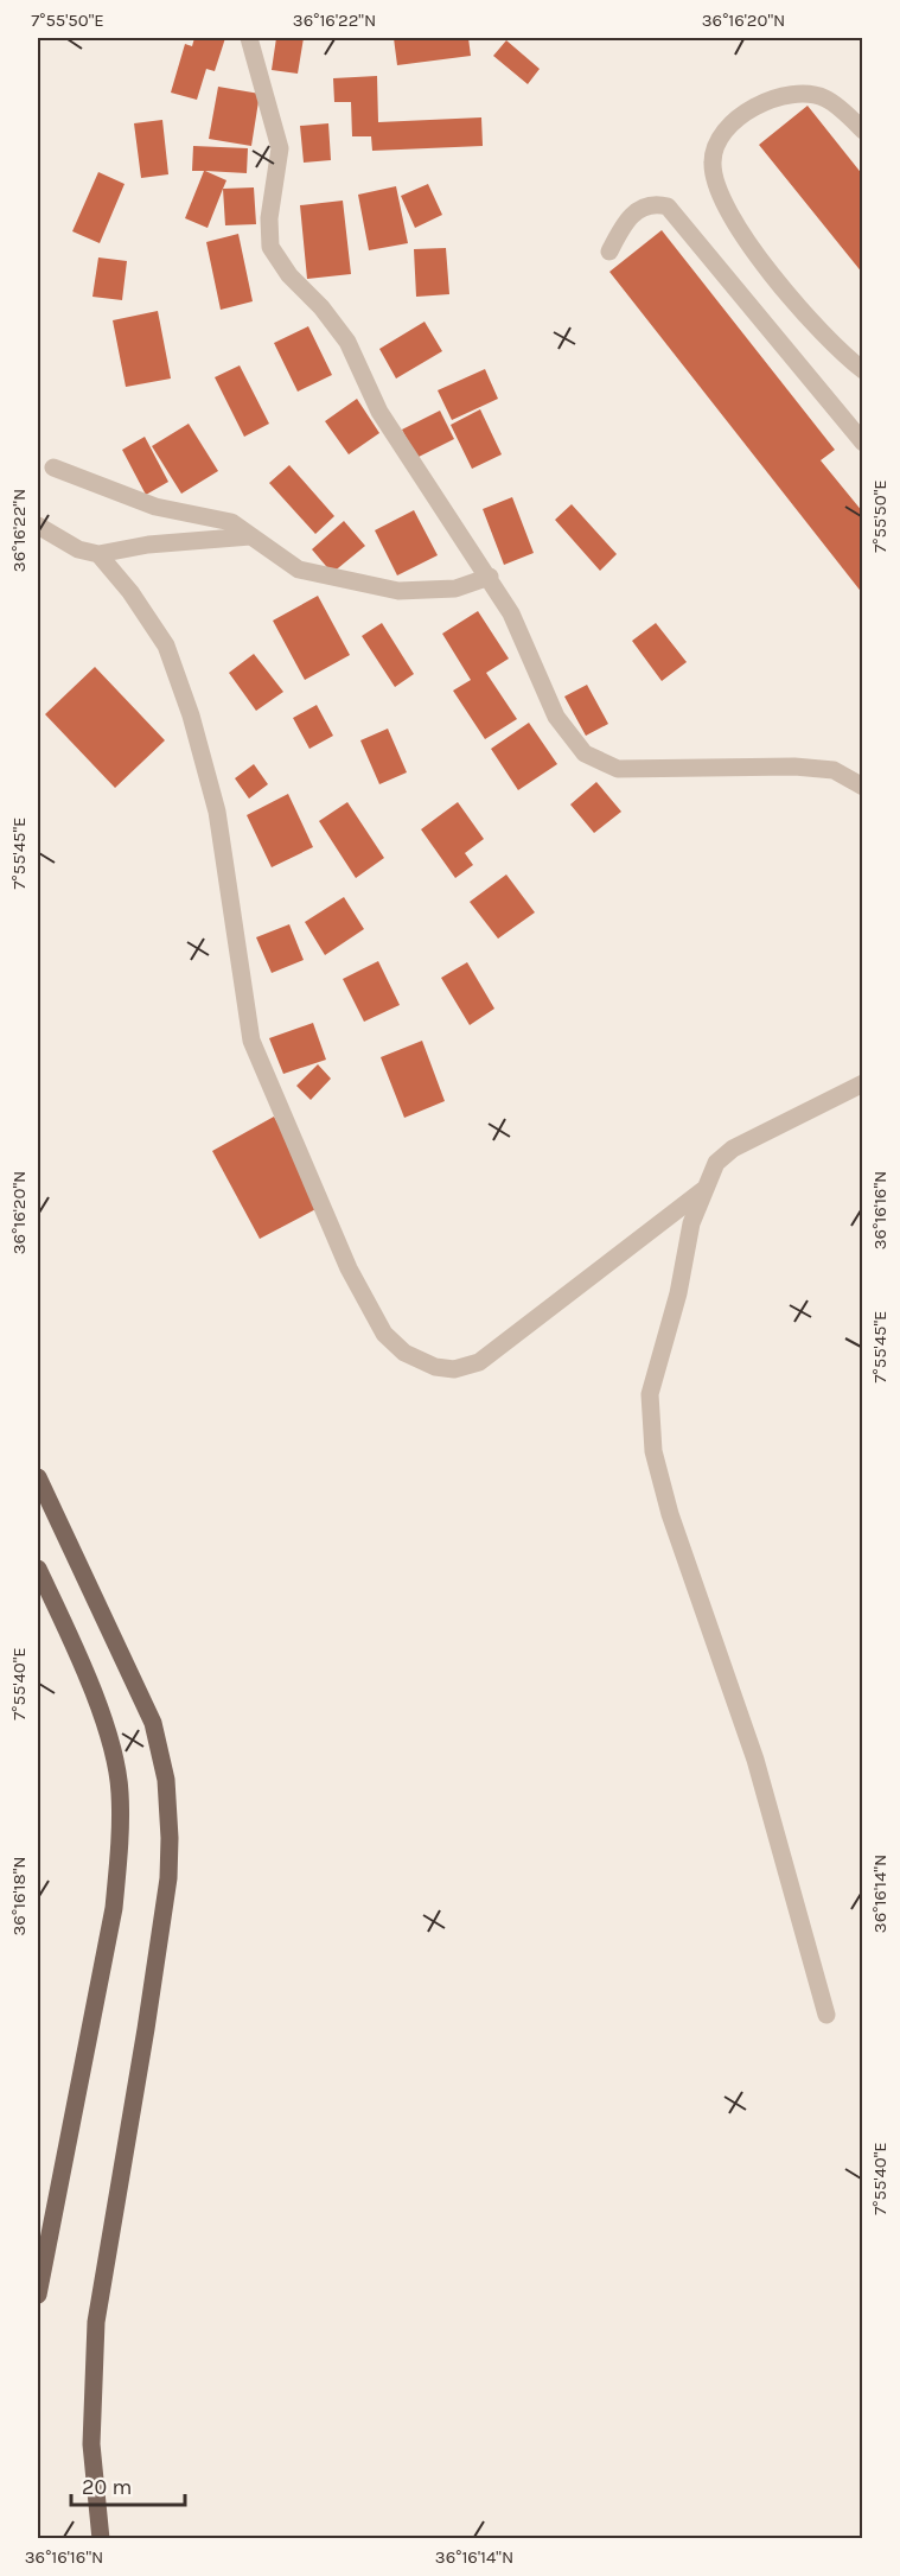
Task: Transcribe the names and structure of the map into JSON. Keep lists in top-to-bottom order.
{
  "scale_bar": "20 m",
  "coordinates": [
    "7°55'50\"E",
    "36°16'22\"N",
    "36°16'20\"N",
    "7°55'45\"E",
    "36°16'16\"N",
    "7°55'40\"E",
    "36°16'14\"N",
    "36°16'18\"N"
  ]
}
